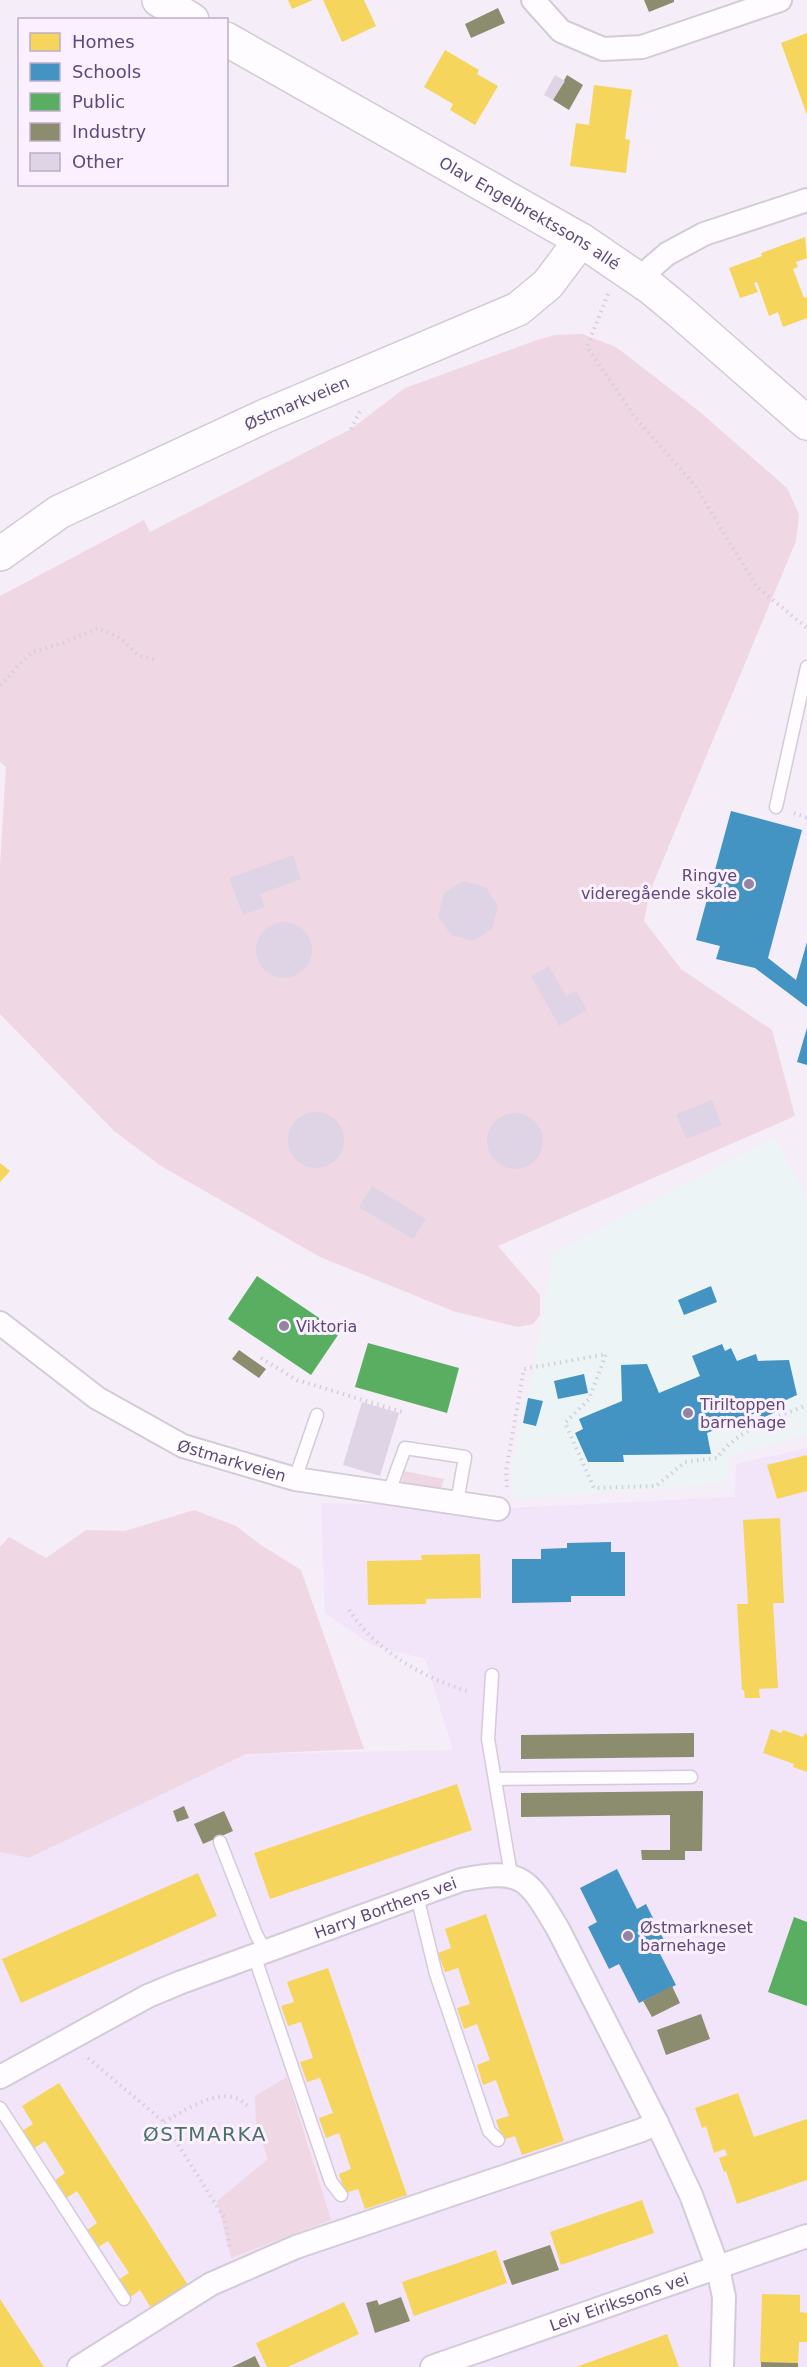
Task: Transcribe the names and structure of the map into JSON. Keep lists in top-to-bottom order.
{
  "streets": {
    "street": [
      "Olav Engelbrektssons allé",
      "Østmarkveien",
      "Harry Borthens vei",
      "Leiv Eirikssons vei"
    ]
  },
  "crossings": [
    ["Olav Engelbrektssons allé", "Østmarkveien"]
  ],
  "districts": ["ØSTMARKA"],
  "places": [
    "Ringve videregående skole",
    "Viktoria",
    "Tiriltoppen barnehage",
    "Østmarkneset barnehage"
  ],
  "legend": [
    "Homes",
    "Schools",
    "Public",
    "Industry",
    "Other"
  ]
}
